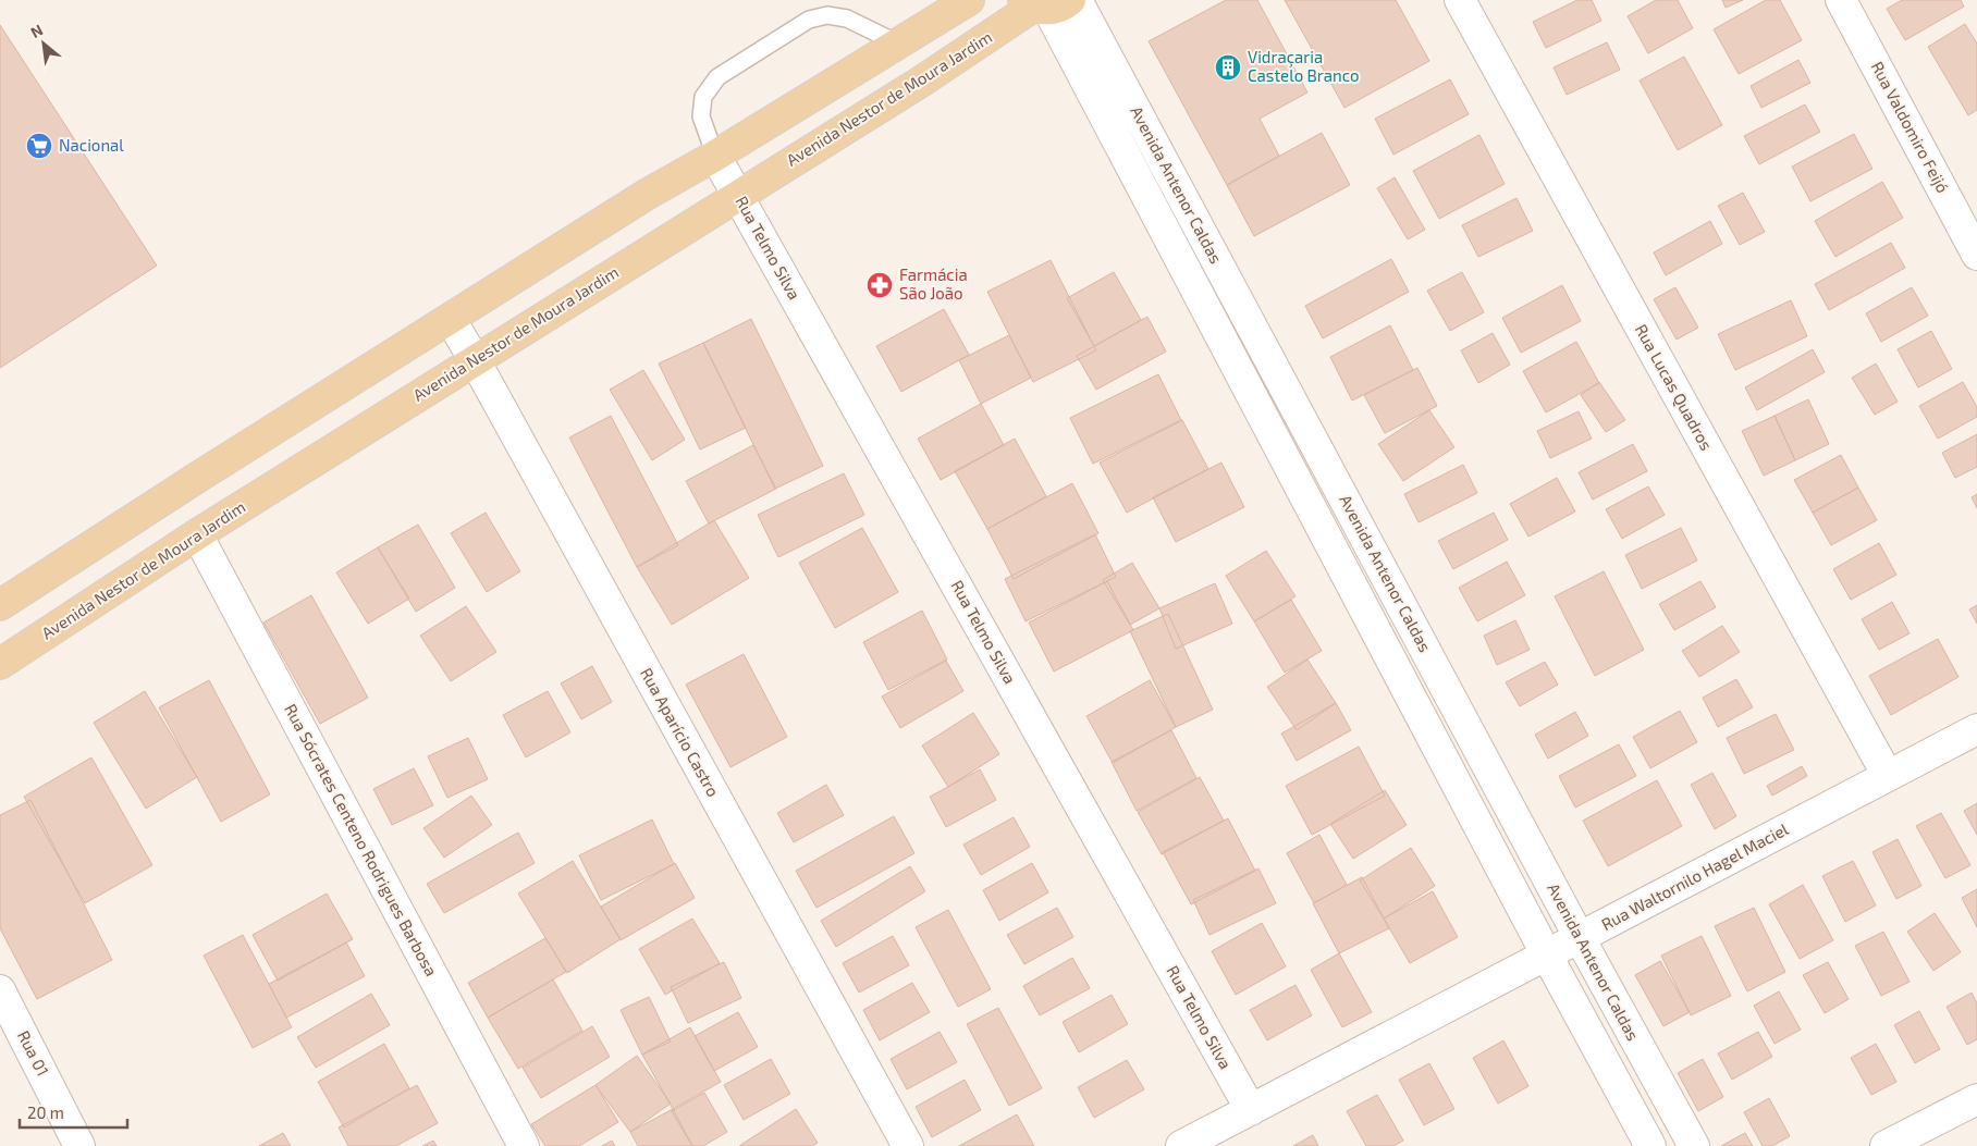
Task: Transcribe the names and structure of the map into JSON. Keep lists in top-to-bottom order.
{
  "streets": {
    "main road": ["Avenida Nestor de Moura Jardim"],
    "street": [
      "Rua Valdomiro Feijó",
      "Avenida Antenor Caldas",
      "Rua Telmo Silva",
      "Rua Lucas Quadros",
      "Rua Aparício Castro",
      "Rua Sócrates Centeno Rodrigues Barbosa",
      "Rua Waltornilo Hagel Maciel",
      "Rua 01"
    ]
  },
  "crossings": [
    ["Avenida Nestor de Moura Jardim", "Avenida Antenor Caldas"],
    ["Avenida Nestor de Moura Jardim", "Rua Telmo Silva"],
    ["Avenida Nestor de Moura Jardim", "Rua Aparício Castro"],
    ["Avenida Nestor de Moura Jardim", "Rua Sócrates Centeno Rodrigues Barbosa"],
    ["Avenida Antenor Caldas", "Rua Waltornilo Hagel Maciel"],
    ["Rua Telmo Silva", "Rua Waltornilo Hagel Maciel"],
    ["Rua Lucas Quadros", "Rua Waltornilo Hagel Maciel"]
  ],
  "places": {
    "building": ["Vidraçaria Castelo Branco"],
    "supermarket": ["Nacional"],
    "pharmacy": ["Farmácia São João"]
  },
  "scale_bar": "20 m",
  "north": "top left"
}
